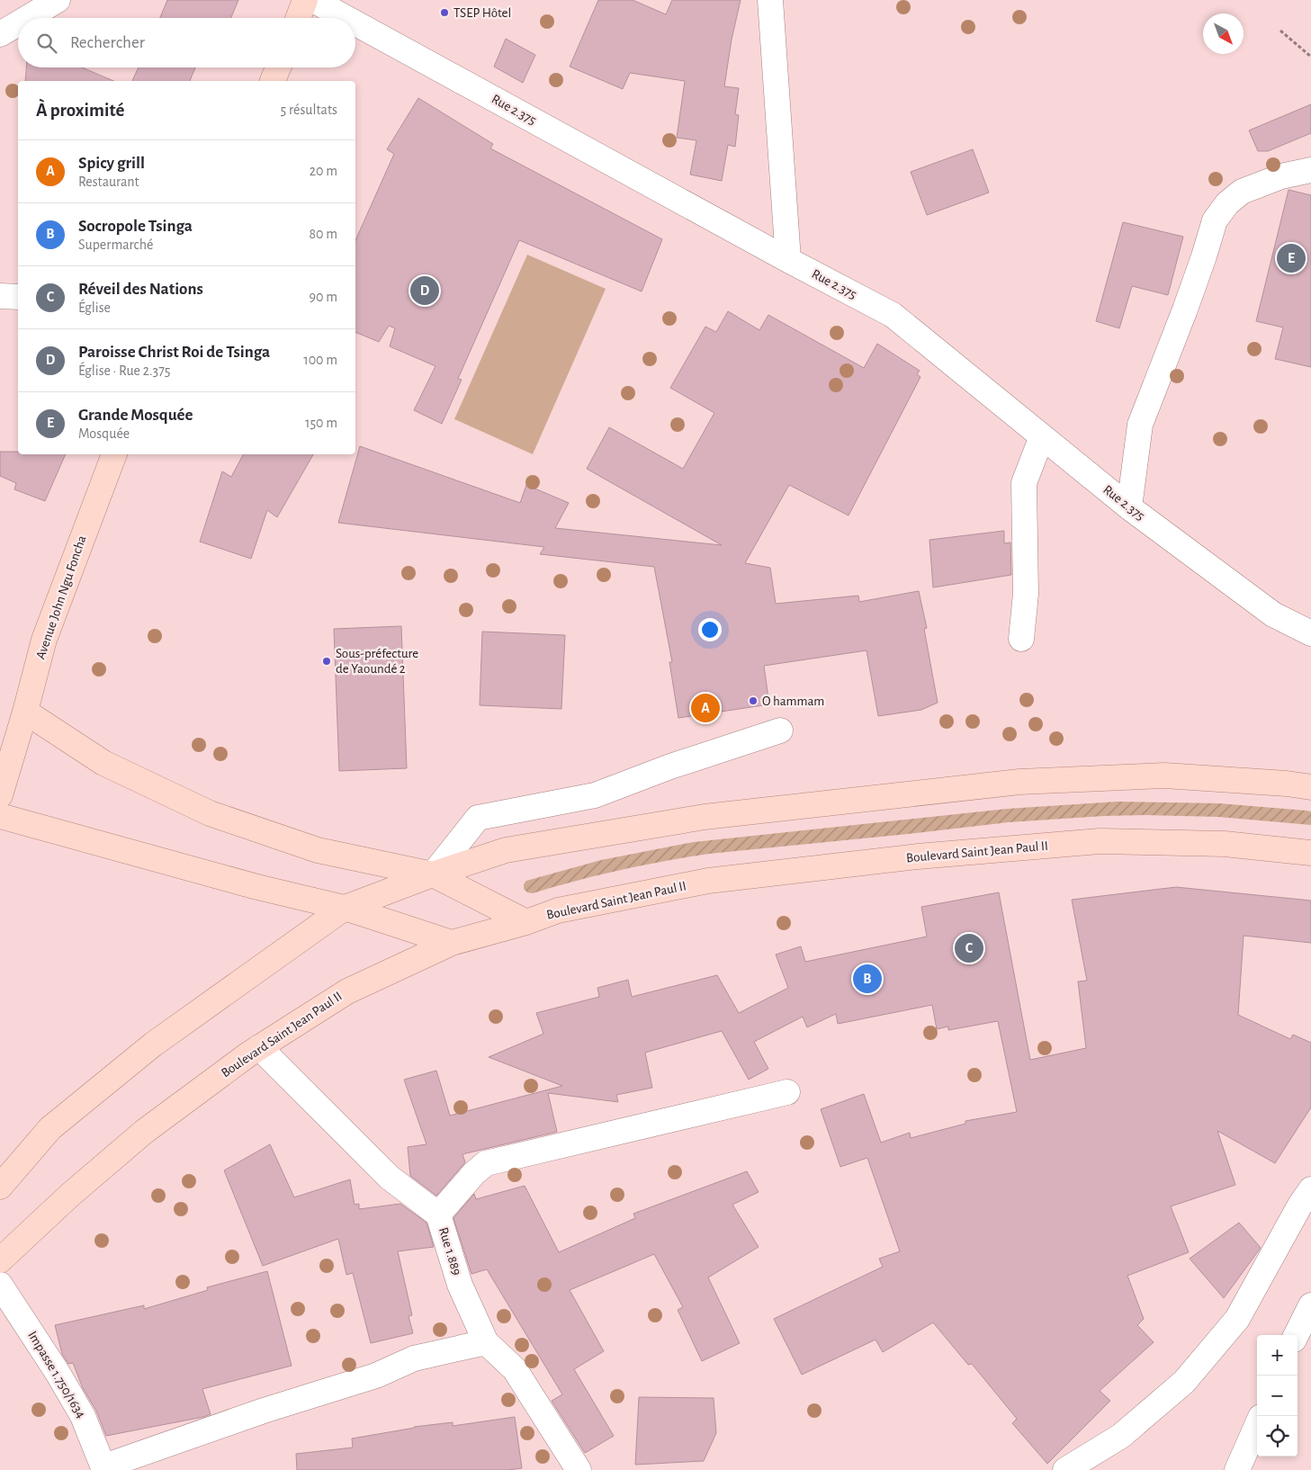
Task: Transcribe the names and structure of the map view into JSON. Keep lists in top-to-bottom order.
{
  "streets": {
    "main road": ["Avenue John Ngu Foncha", "Boulevard Saint Jean Paul II"],
    "street": ["Rue 2.375", "Rue 1.889", "Impasse 1.750/1634"]
  },
  "crossings": [
    ["Boulevard Saint Jean Paul II", "Rue 1.889"]
  ],
  "places": ["TSEP Hôtel", "Sous-préfecture de Yaoundé 2", "O hammam"],
  "north": "bottom right",
  "page": {
    "search": "Rechercher",
    "heading": ["À proximité", "5 résultats"],
    "list": [
      {
        "mark": "A",
        "name": "Spicy grill",
        "note": "Restaurant",
        "value": "20 m"
      },
      {
        "mark": "B",
        "name": "Socropole Tsinga",
        "note": "Supermarché",
        "value": "80 m"
      },
      {
        "mark": "C",
        "name": "Réveil des Nations",
        "note": "Église",
        "value": "90 m"
      },
      {
        "mark": "D",
        "name": "Paroisse Christ Roi de Tsinga",
        "note": "Église · Rue 2.375",
        "value": "100 m"
      },
      {
        "mark": "E",
        "name": "Grande Mosquée",
        "note": "Mosquée",
        "value": "150 m"
      }
    ],
    "pins": [
      "E",
      "D",
      "A",
      "C",
      "B"
    ],
    "map_buttons": ["+", "−"]
  }
}
